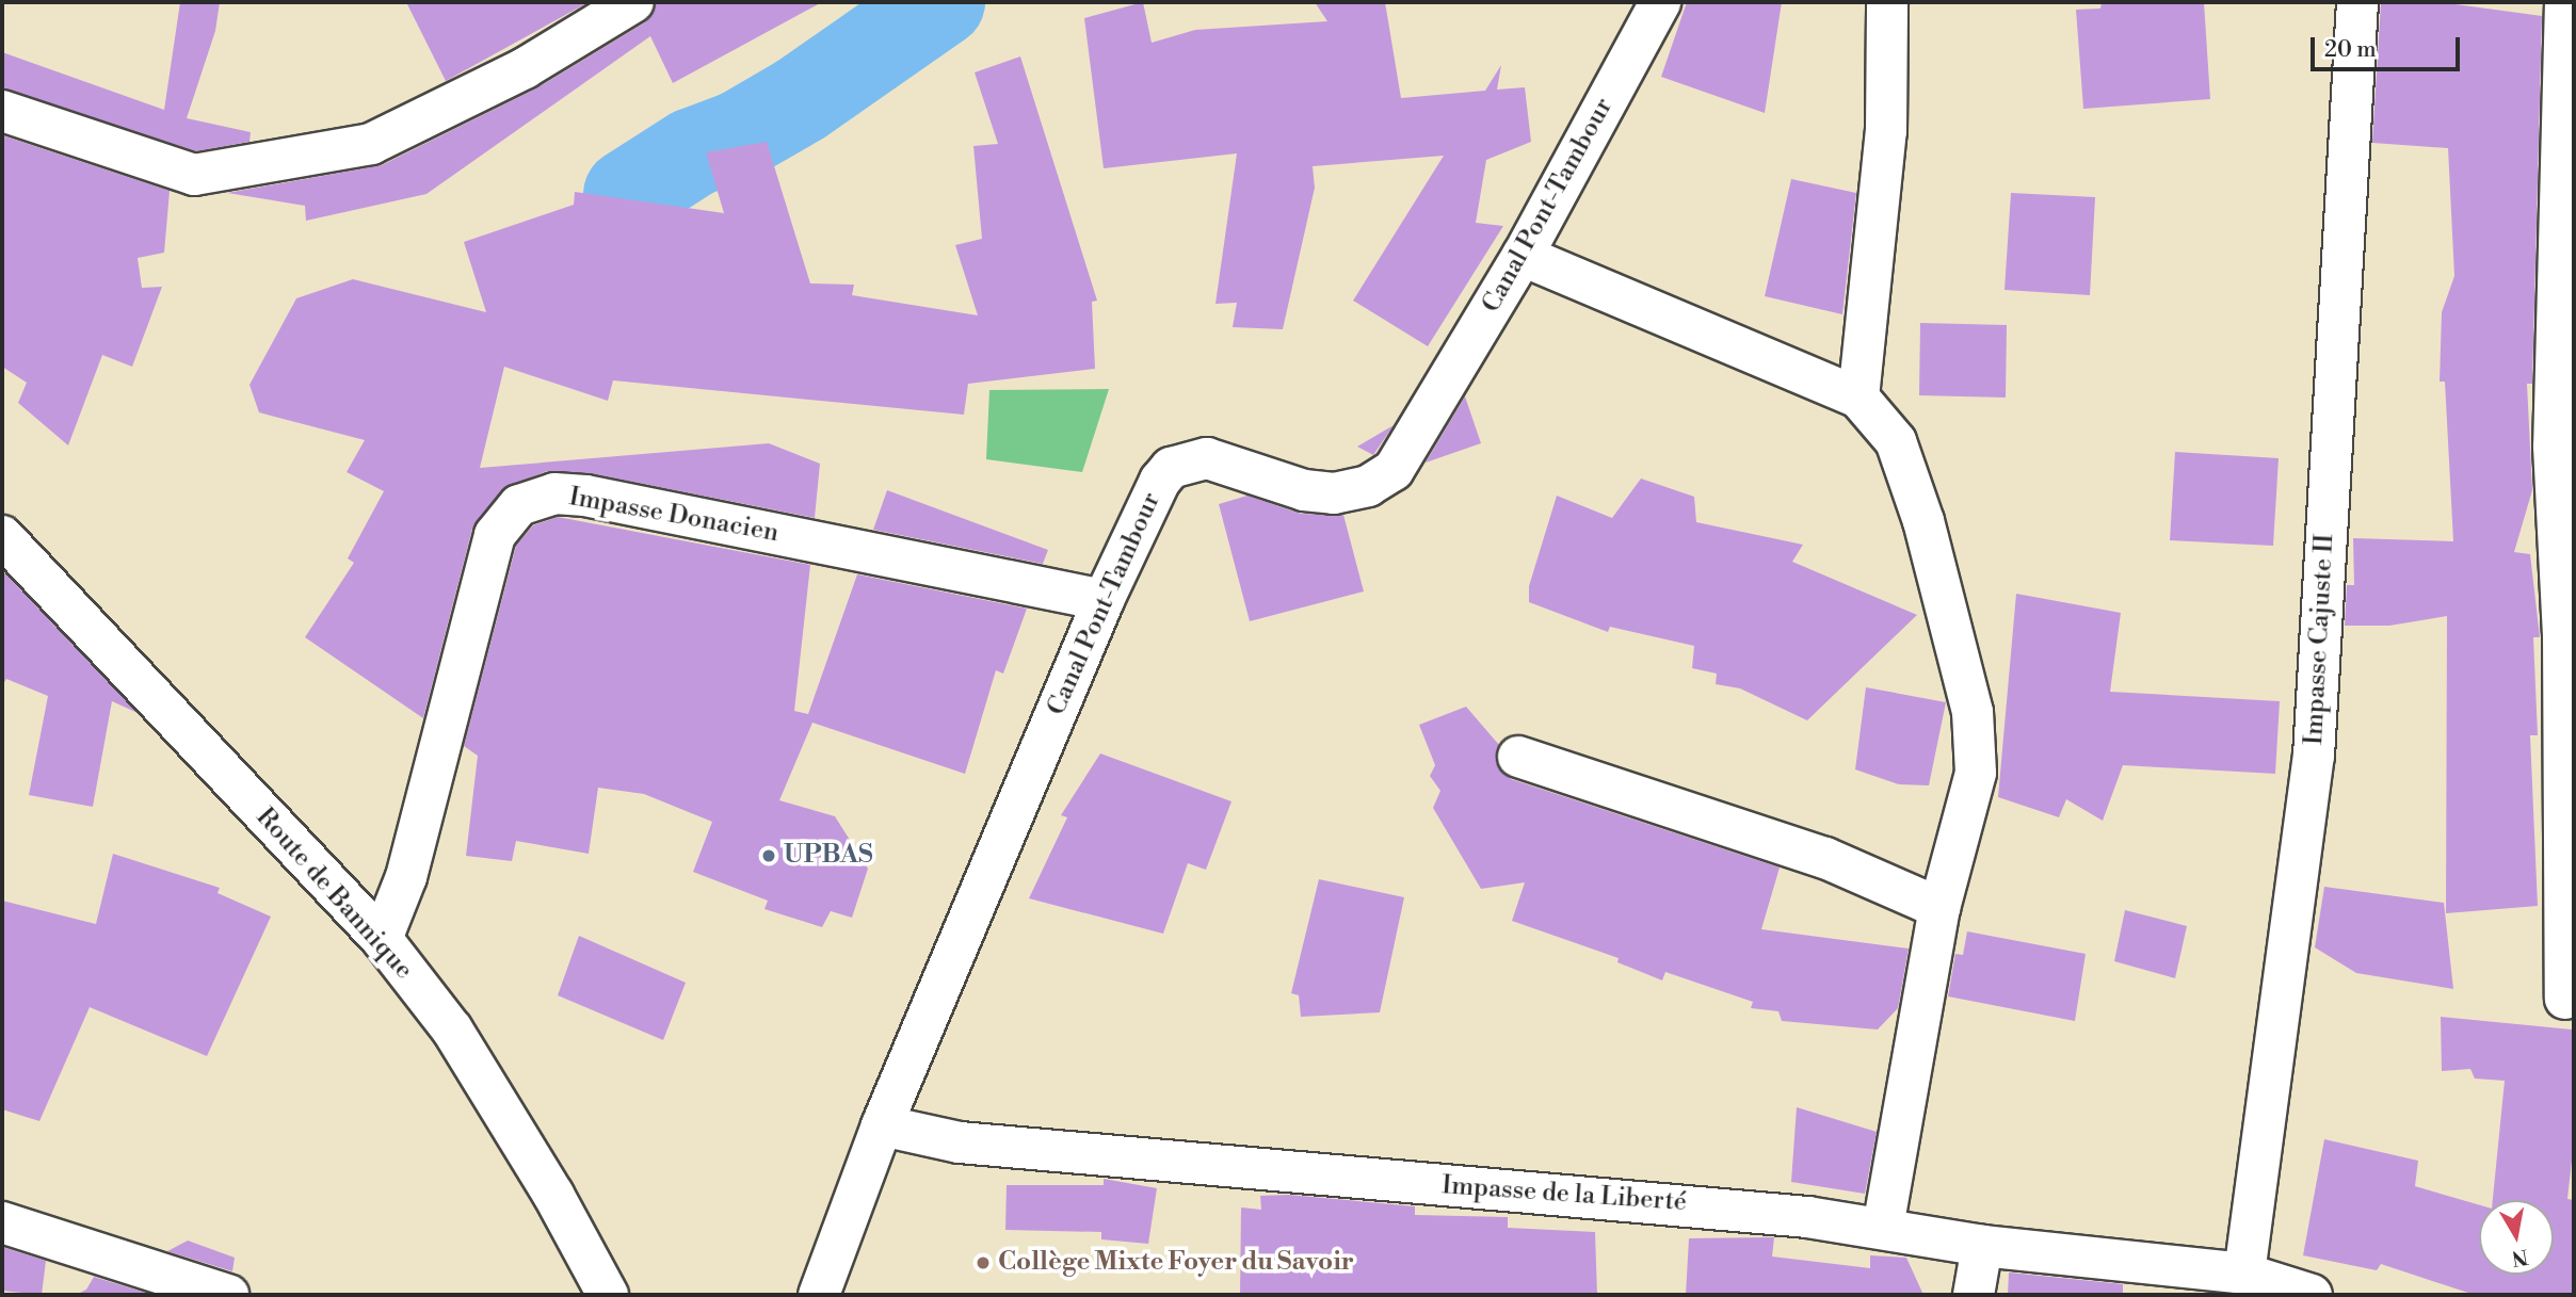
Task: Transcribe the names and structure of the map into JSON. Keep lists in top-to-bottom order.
{
  "streets": {
    "street": [
      "Canal Pont-Tambour",
      "Impasse Donacien",
      "Impasse Cajuste II",
      "Route de Bannique",
      "Impasse de la Liberté"
    ]
  },
  "crossings": [
    ["Canal Pont-Tambour", "Impasse Donacien"],
    ["Canal Pont-Tambour", "Impasse de la Liberté"],
    ["Impasse Donacien", "Route de Bannique"],
    ["Impasse Cajuste II", "Impasse de la Liberté"]
  ],
  "places": ["UPBAS", "Collège Mixte Foyer du Savoir"],
  "scale_bar": "20 m",
  "north": "bottom"
}
